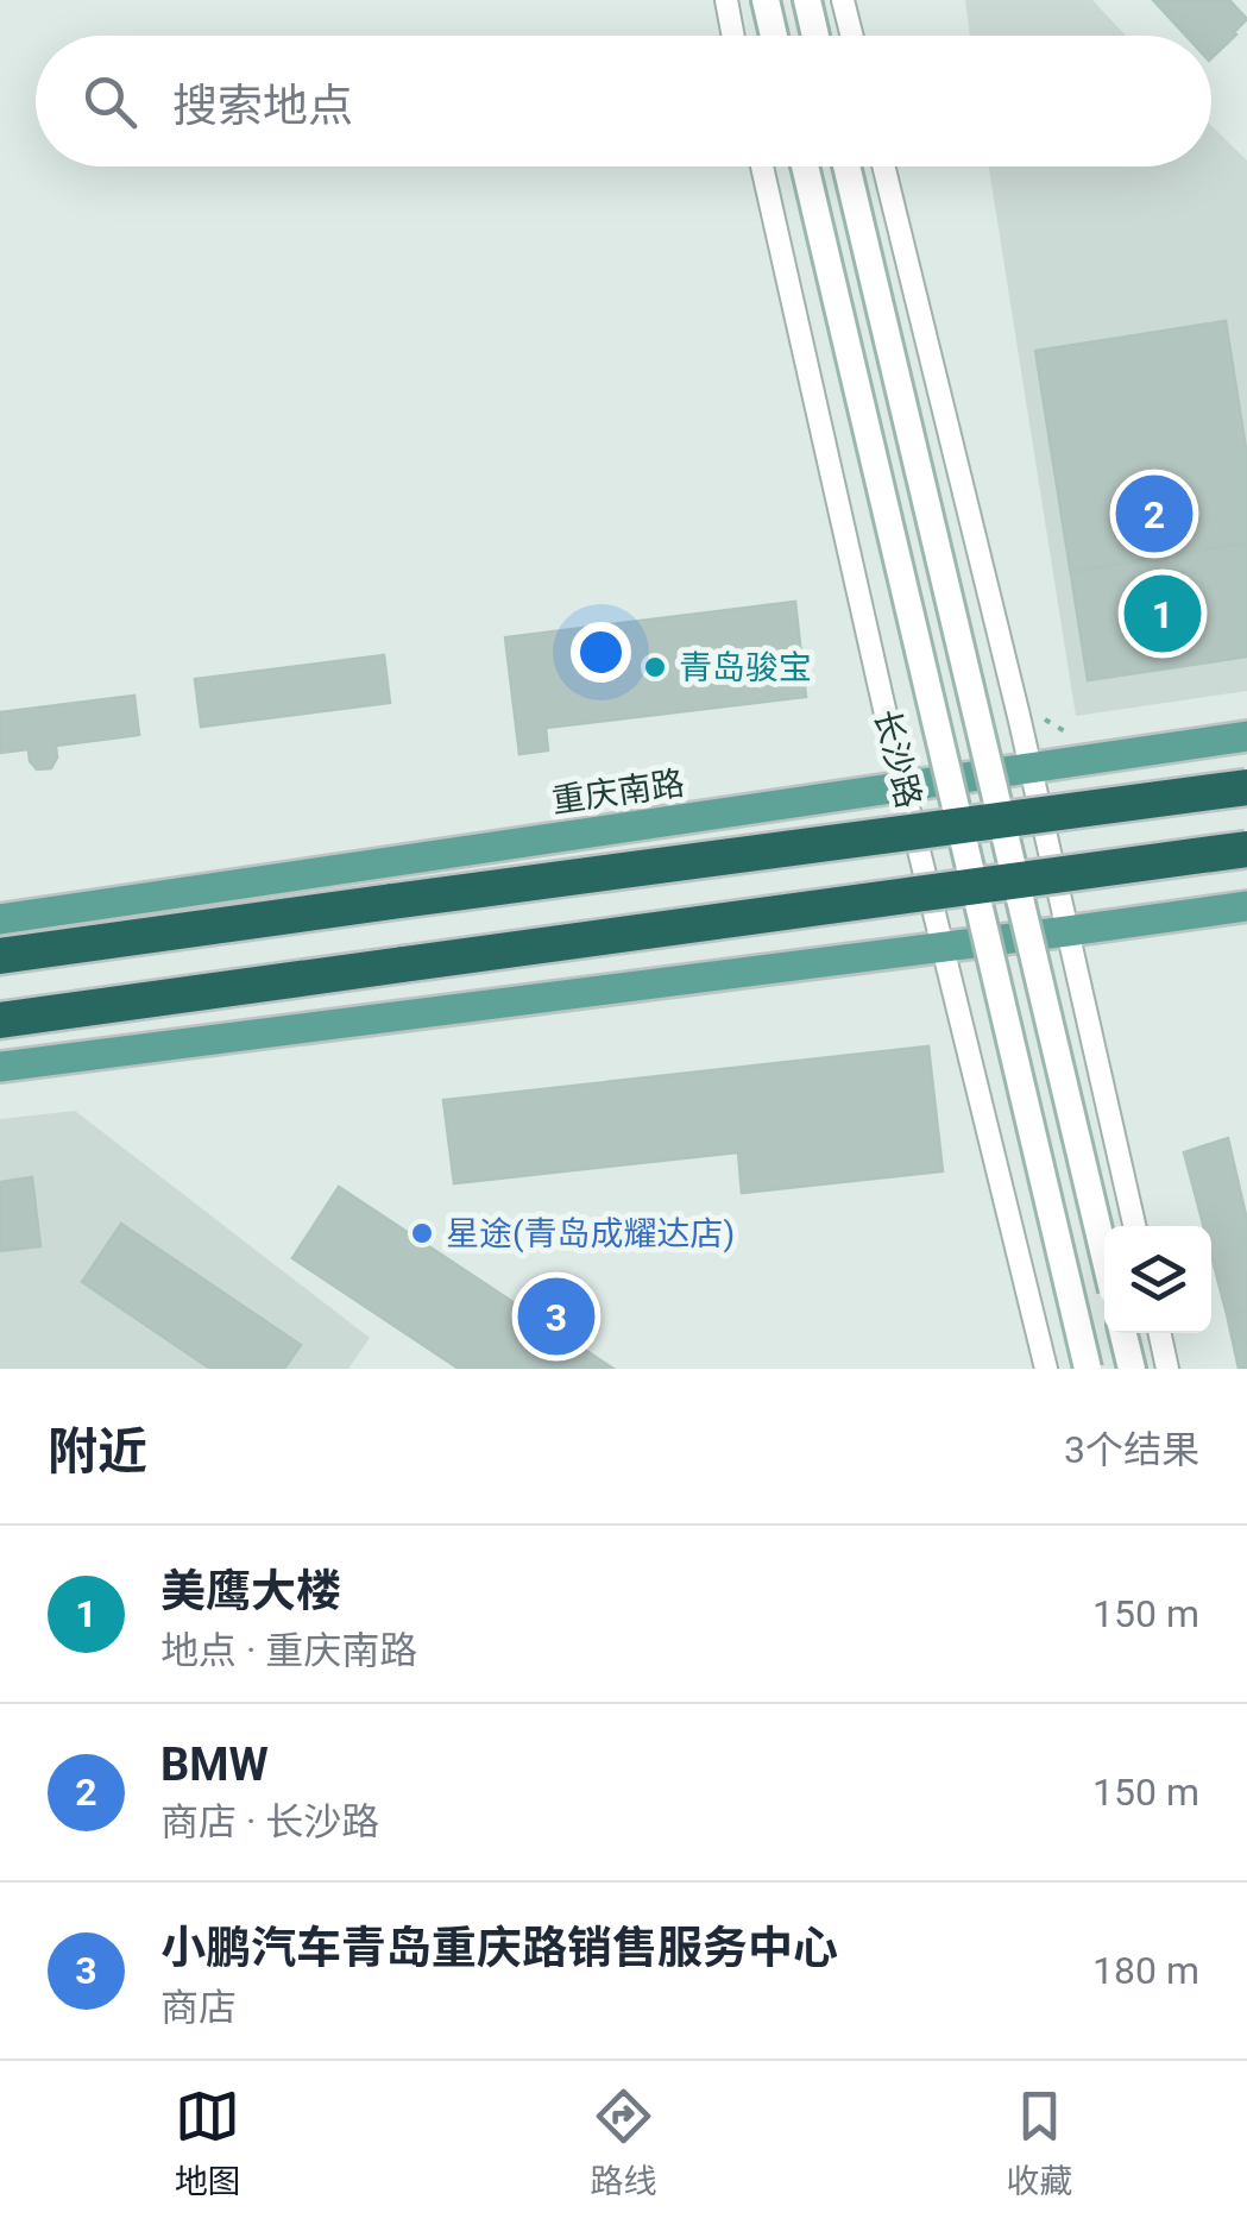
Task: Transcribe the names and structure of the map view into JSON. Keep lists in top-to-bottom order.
{
  "streets": {
    "main road": ["长沙路", "重庆南路"]
  },
  "crossings": [
    ["长沙路", "重庆南路"]
  ],
  "places": ["青岛骏宝", "星途(青岛成耀达店)"],
  "page": {
    "search": "搜索地点",
    "pins": ["2", "1", "3"],
    "heading": ["附近", "3个结果"],
    "list": [
      {
        "mark": "1",
        "name": "美鹰大楼",
        "note": "地点 · 重庆南路",
        "value": "150 m"
      },
      {
        "mark": "2",
        "name": "BMW",
        "note": "商店 · 长沙路",
        "value": "150 m"
      },
      {
        "mark": "3",
        "name": "小鹏汽车青岛重庆路销售服务中心",
        "note": "商店",
        "value": "180 m"
      }
    ],
    "nav": ["地图", "路线", "收藏"]
  }
}
